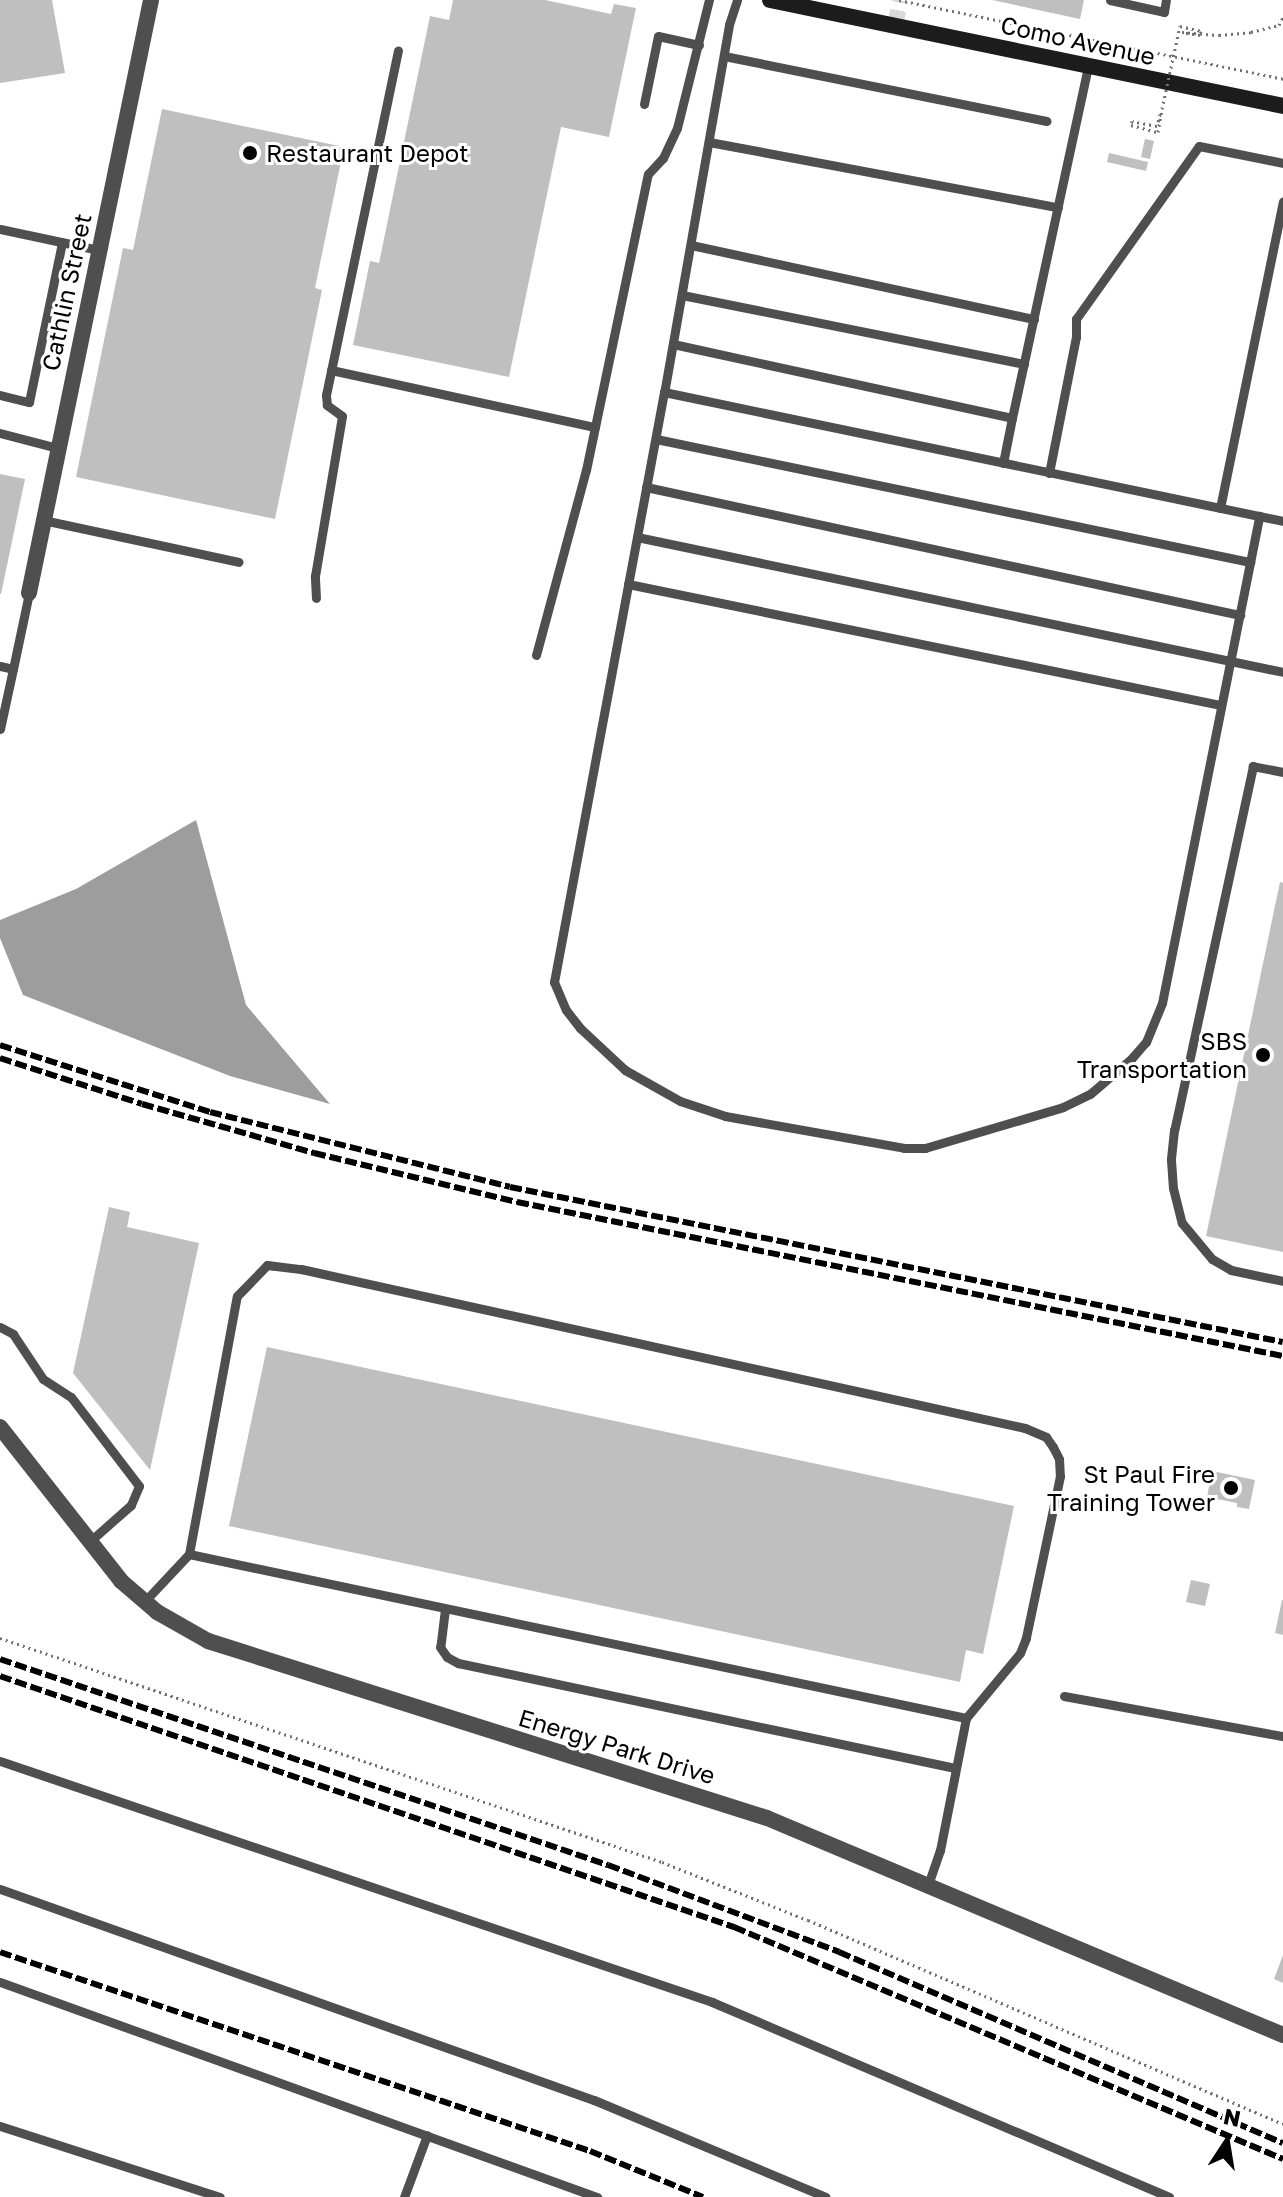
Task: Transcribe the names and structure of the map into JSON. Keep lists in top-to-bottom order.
{
  "streets": {
    "main road": ["Como Avenue"],
    "street": ["Cathlin Street", "Energy Park Drive"]
  },
  "places": ["Restaurant Depot", "SBS Transportation", "St Paul Fire Training Tower"],
  "north": "top"
}
